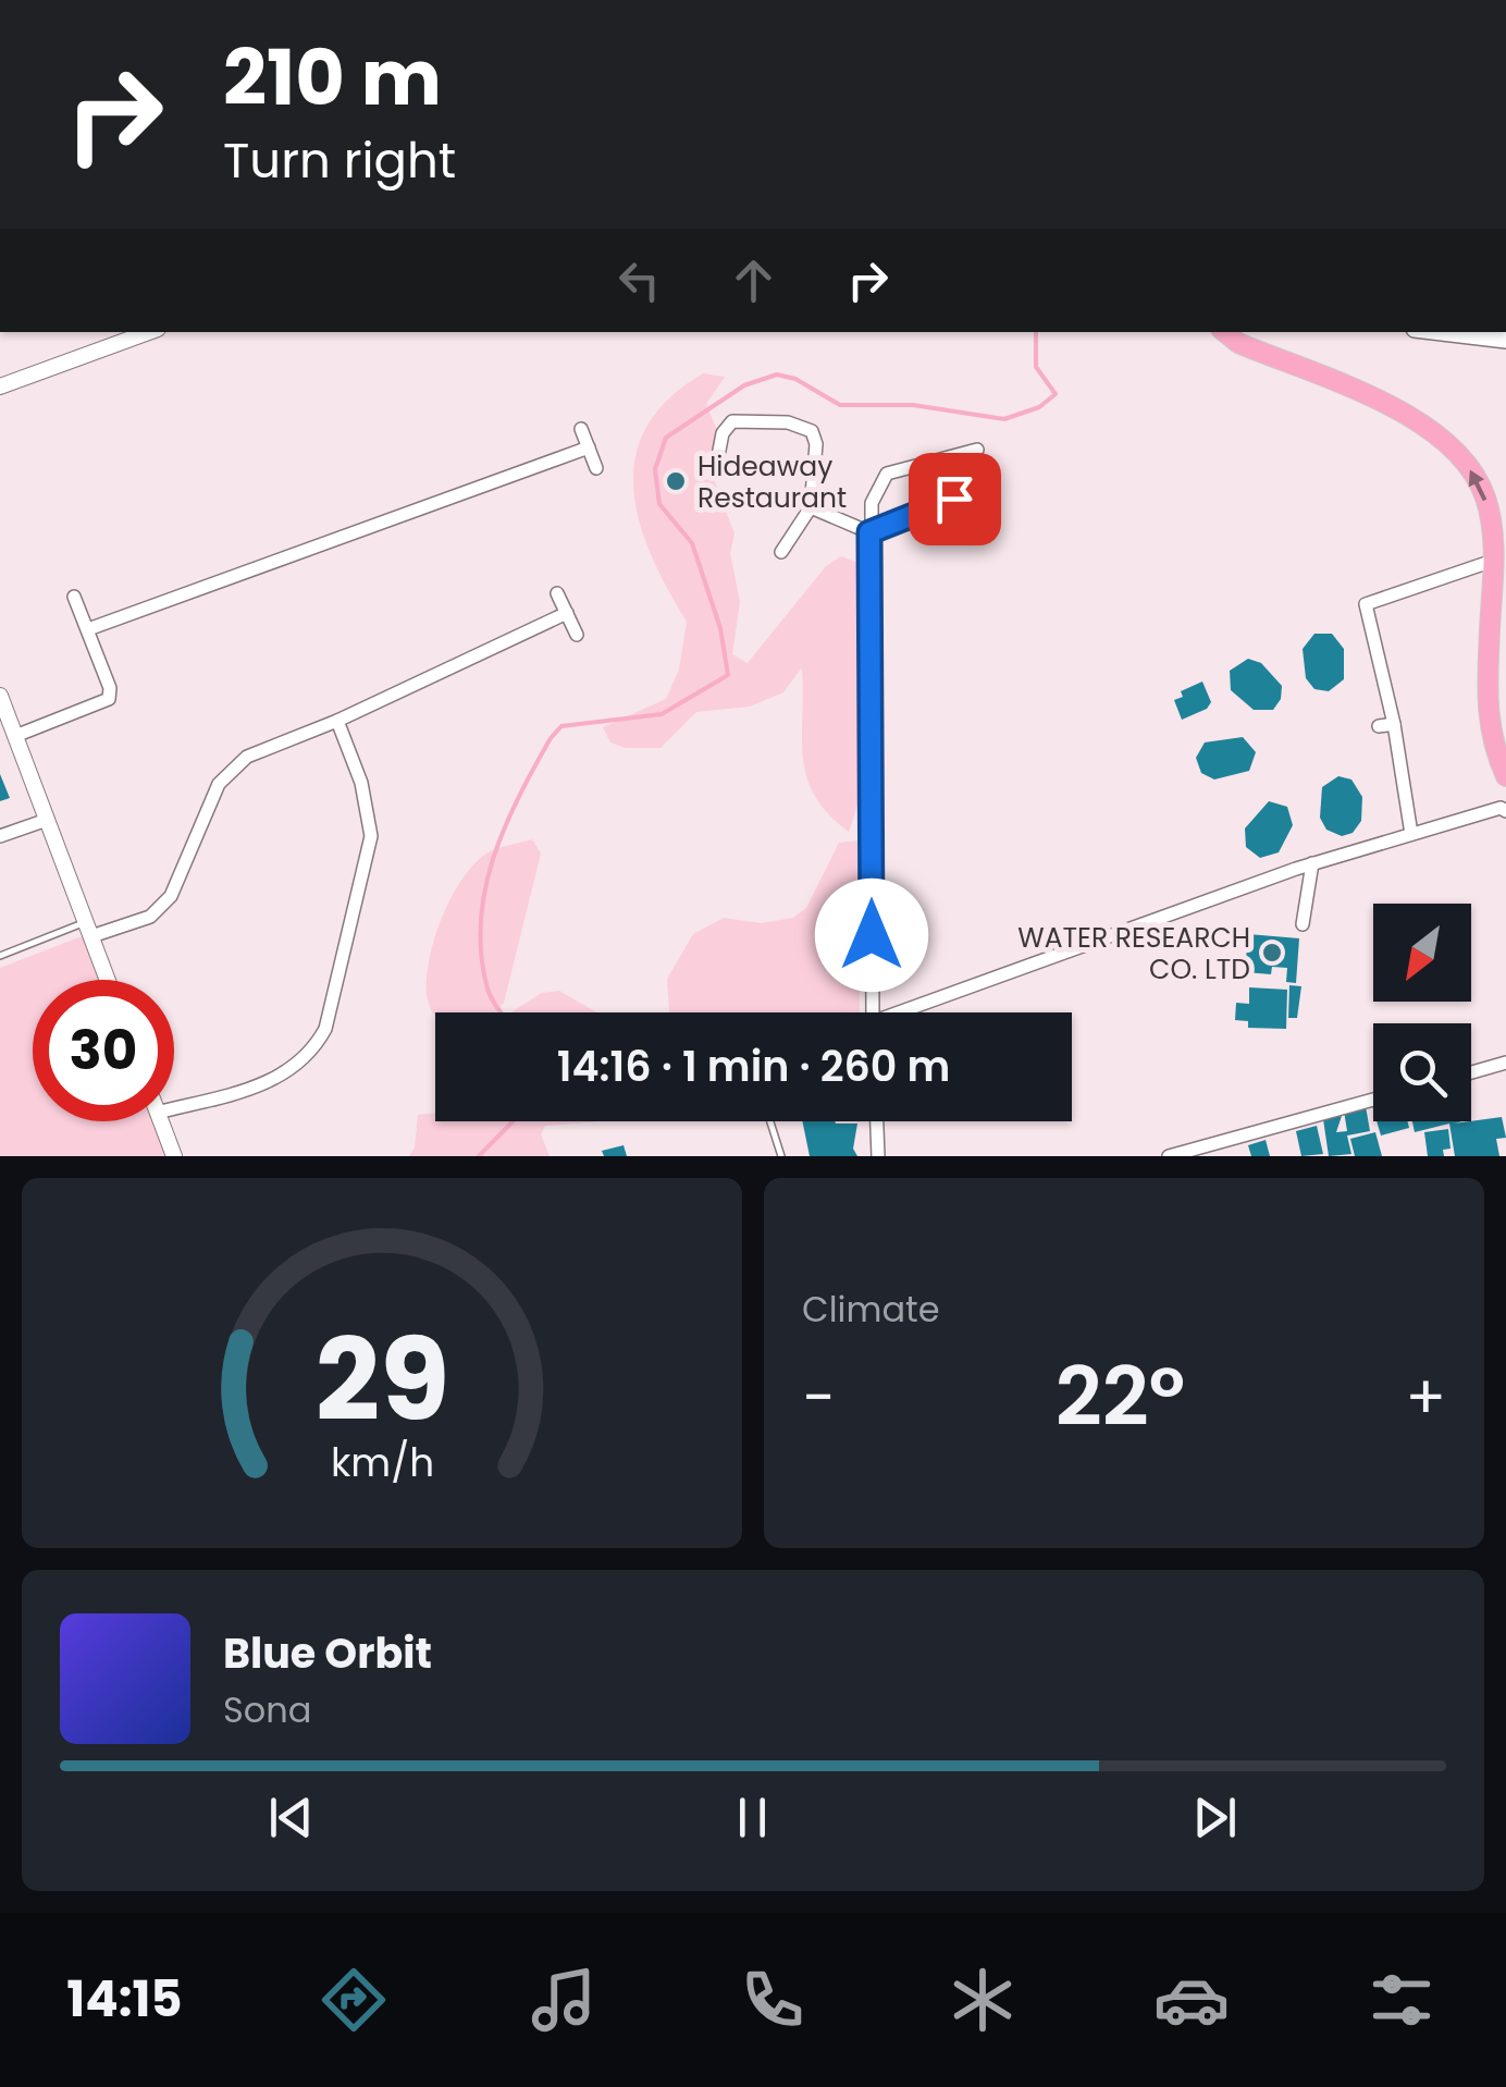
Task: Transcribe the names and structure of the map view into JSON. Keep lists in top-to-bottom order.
{
  "places": ["Hideaway Restaurant", "WATER RESEARCH CO. LTD"],
  "north": "bottom left",
  "page": {
    "turn": ["210 m", "Turn right"],
    "limit": "30",
    "trip": "14:16 · 1 min · 260 m",
    "tile": "Climate",
    "heat": ["−", "22°", "+"],
    "song": ["Blue Orbit", "Sona"],
    "tabs": "14:15",
    "gauge": ["29", "km/h"]
  }
}
